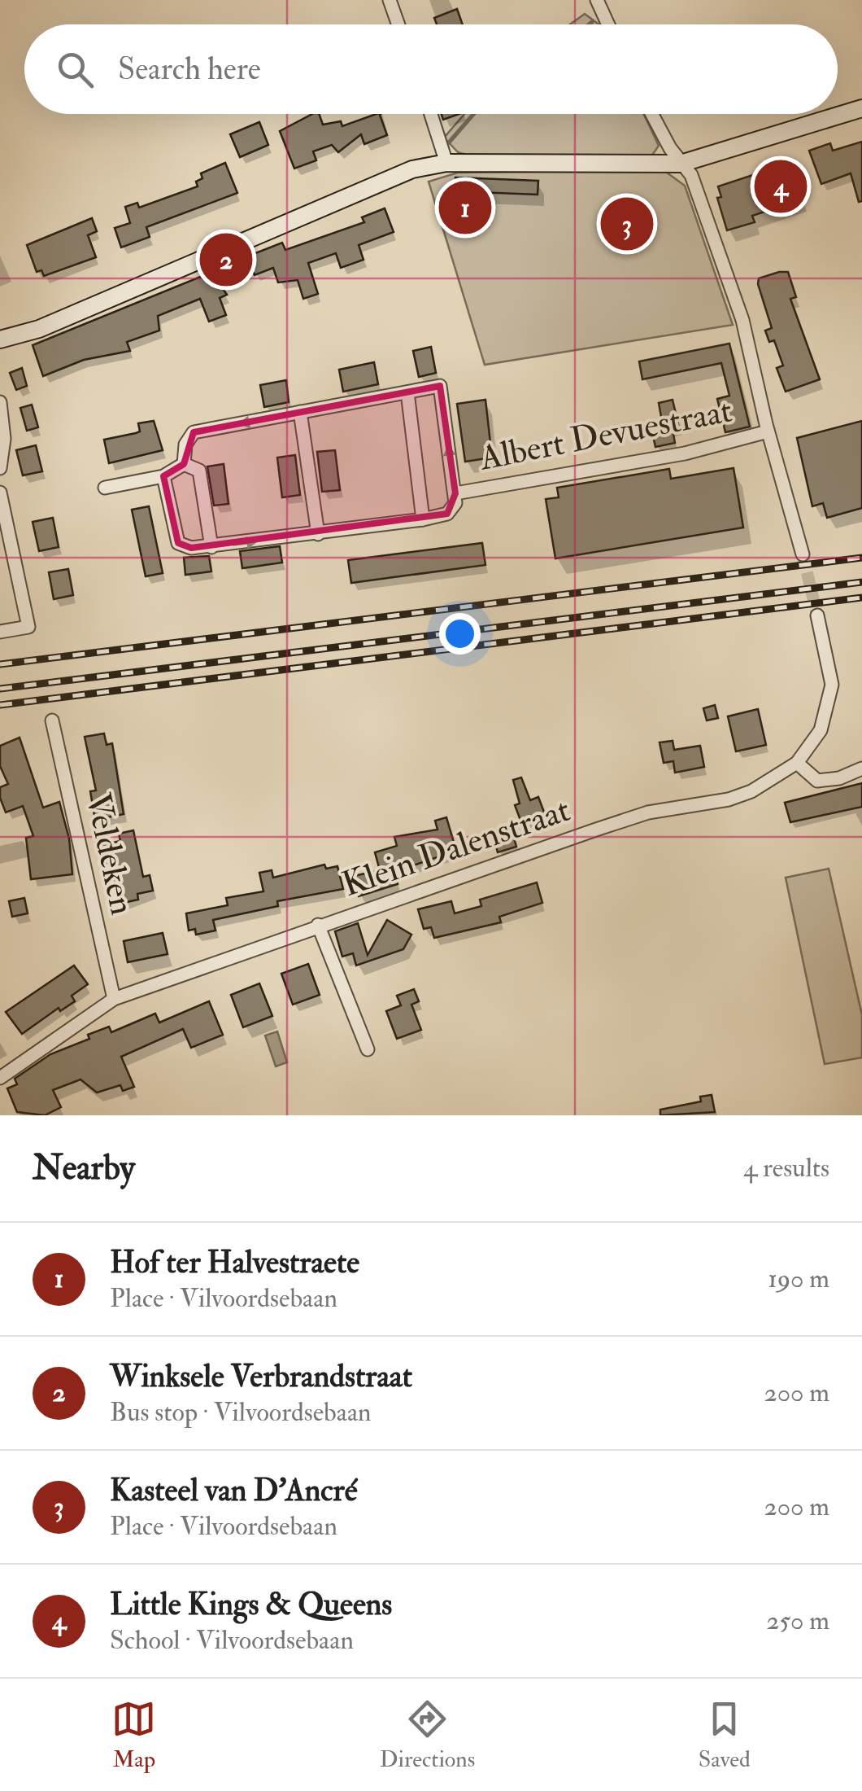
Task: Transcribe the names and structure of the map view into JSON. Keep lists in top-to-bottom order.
{
  "streets": {
    "street": ["Albert Devuestraat", "Klein Dalenstraat", "Veldeken"]
  },
  "crossings": [
    ["Klein Dalenstraat", "Veldeken"]
  ],
  "page": {
    "search": "Search here",
    "pins": [
      "4",
      "1",
      "3",
      "2"
    ],
    "heading": ["Nearby", "4 results"],
    "list": [
      {
        "mark": "1",
        "name": "Hof ter Halvestraete",
        "note": "Place · Vilvoordsebaan",
        "value": "190 m"
      },
      {
        "mark": "2",
        "name": "Winksele Verbrandstraat",
        "note": "Bus stop · Vilvoordsebaan",
        "value": "200 m"
      },
      {
        "mark": "3",
        "name": "Kasteel van D'Ancré",
        "note": "Place · Vilvoordsebaan",
        "value": "200 m"
      },
      {
        "mark": "4",
        "name": "Little Kings & Queens",
        "note": "School · Vilvoordsebaan",
        "value": "250 m"
      }
    ],
    "nav": ["Map", "Directions", "Saved"]
  }
}
